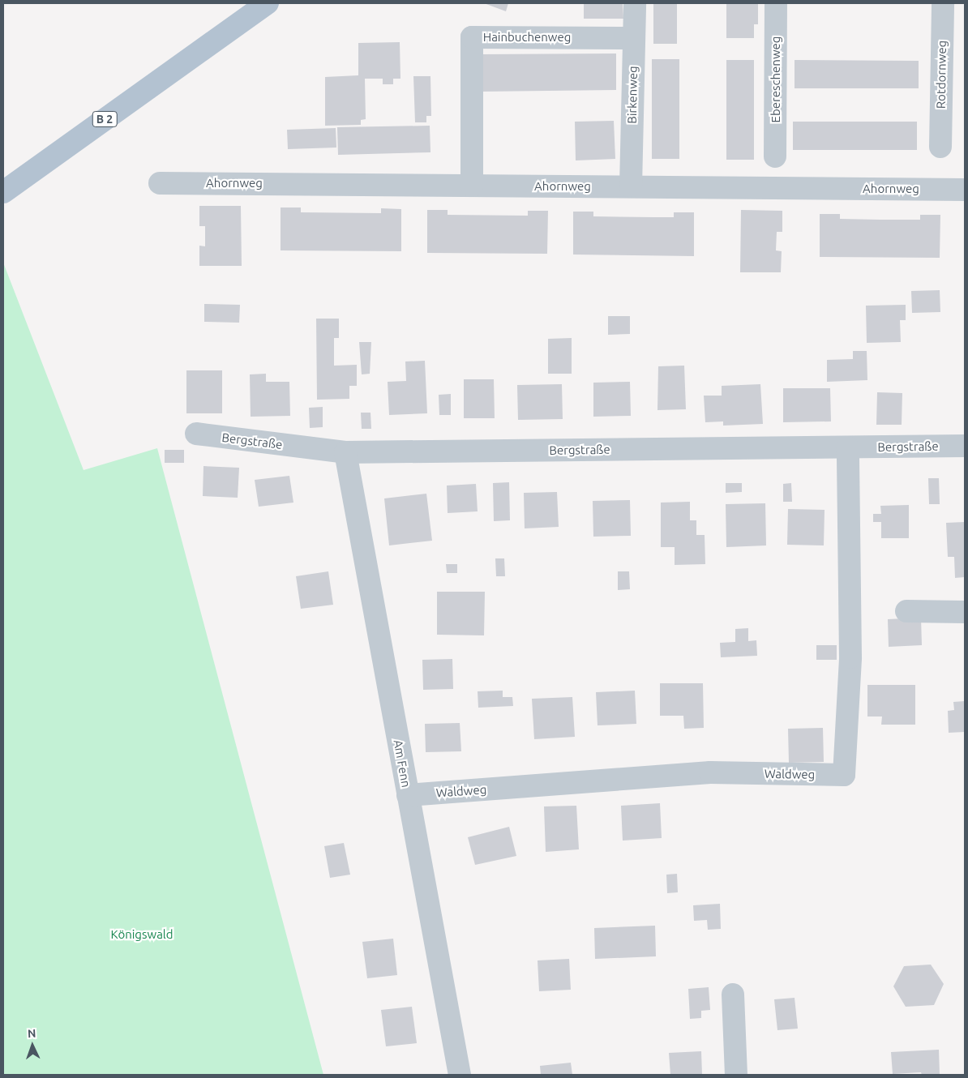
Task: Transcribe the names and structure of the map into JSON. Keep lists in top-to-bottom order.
{
  "streets": {
    "main road": ["B 2"],
    "street": [
      "Hainbuchenweg",
      "Rotdornweg",
      "Ebereschenweg",
      "Birkenweg",
      "Ahornweg",
      "Bergstraße",
      "Am Fenn",
      "Waldweg"
    ]
  },
  "crossings": [
    ["Hainbuchenweg", "Birkenweg"],
    ["Hainbuchenweg", "Ahornweg"],
    ["Birkenweg", "Ahornweg"],
    ["Bergstraße", "Am Fenn"],
    ["Bergstraße", "Waldweg"],
    ["Am Fenn", "Waldweg"]
  ],
  "parks": ["Königswald"],
  "north": "top"
}
